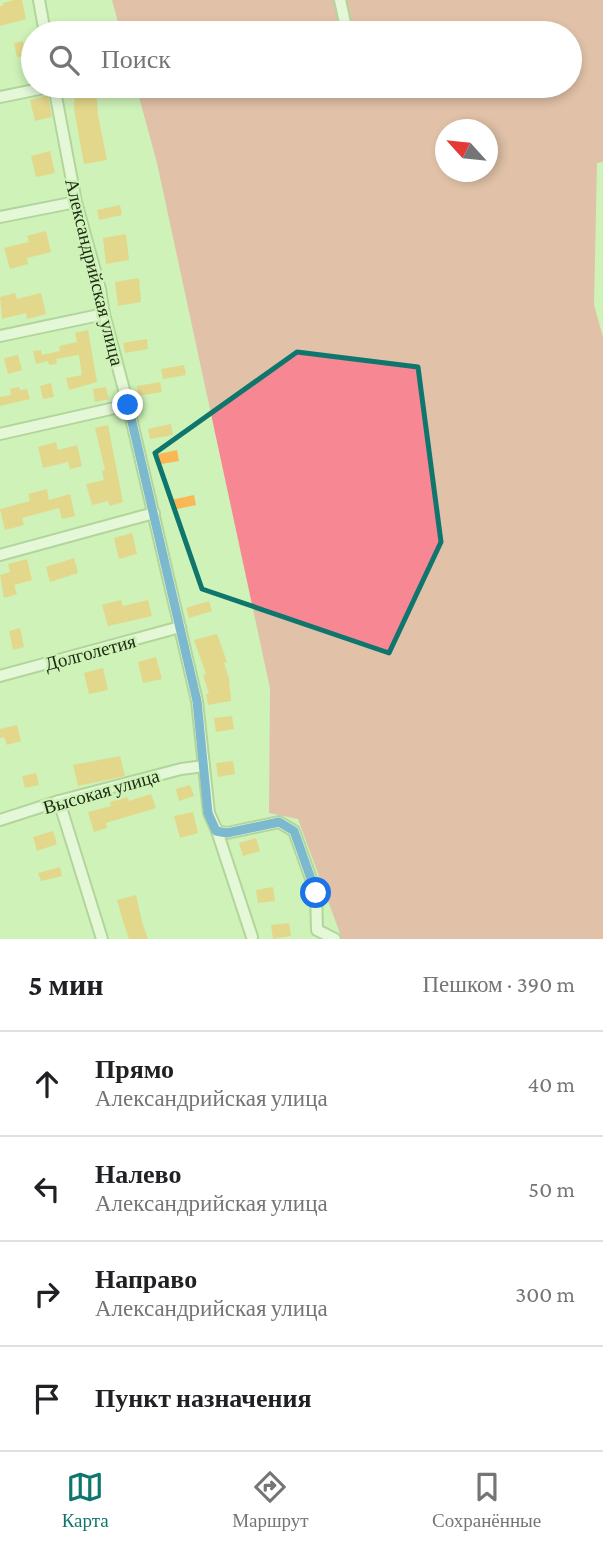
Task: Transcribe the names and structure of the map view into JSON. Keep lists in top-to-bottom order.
{
  "streets": {
    "street": ["Александрийская улица", "Долголетия", "Высокая улица"]
  },
  "crossings": [
    ["Александрийская улица", "Долголетия"],
    ["Александрийская улица", "Высокая улица"]
  ],
  "north": "top left",
  "page": {
    "search": "Поиск",
    "heading": ["5 мин", "Пешком · 390 m"],
    "list": [
      ["Прямо", "Александрийская улица", "40 m"],
      ["Налево", "Александрийская улица", "50 m"],
      ["Направо", "Александрийская улица", "300 m"],
      "Пункт назначения"
    ],
    "nav": ["Карта", "Маршрут", "Сохранённые"]
  }
}
